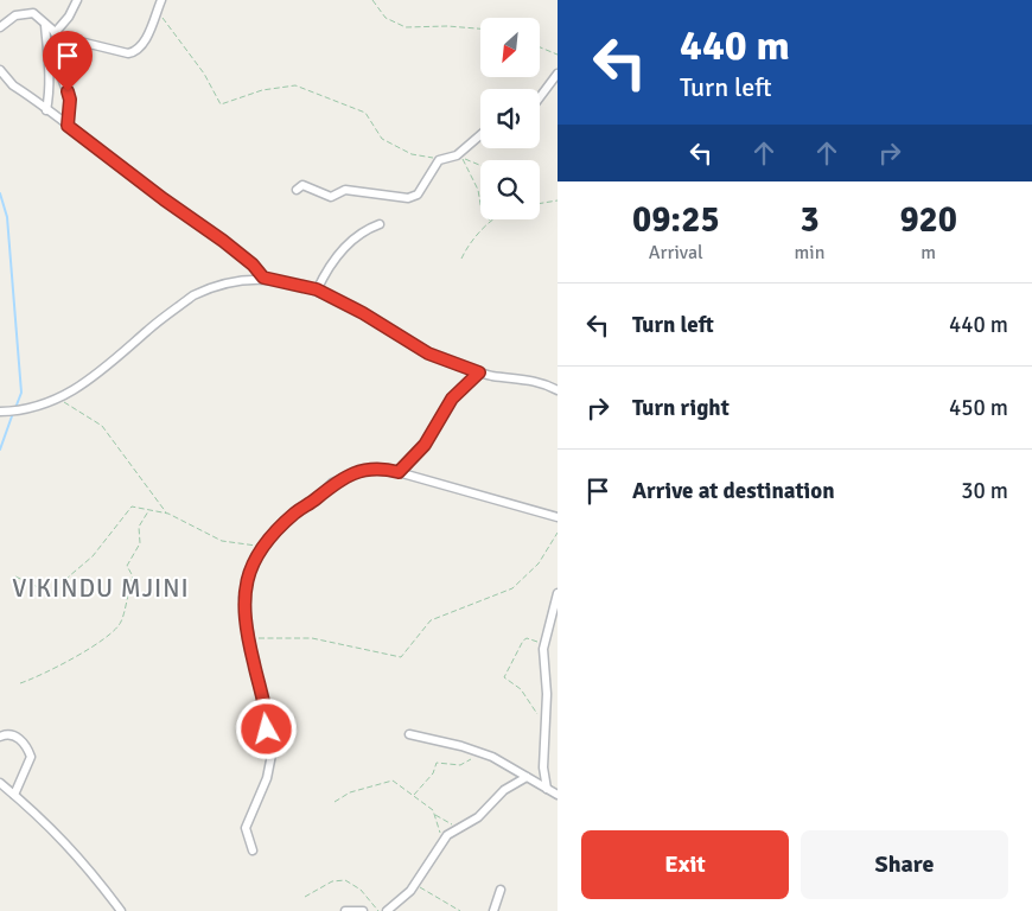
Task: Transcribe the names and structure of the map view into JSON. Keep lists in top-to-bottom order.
{
  "districts": ["VIKINDU MJINI"],
  "north": "bottom left",
  "page": {
    "turn": ["440 m", "Turn left"],
    "eta": [
      "09:25",
      "Arrival",
      "3",
      "min",
      "920",
      "m"
    ],
    "list": [
      {
        "name": "Turn left",
        "value": "440 m"
      },
      {
        "name": "Turn right",
        "value": "450 m"
      },
      {
        "name": "Arrive at destination",
        "value": "30 m"
      }
    ],
    "buttons": ["Exit", "Share"]
  }
}
